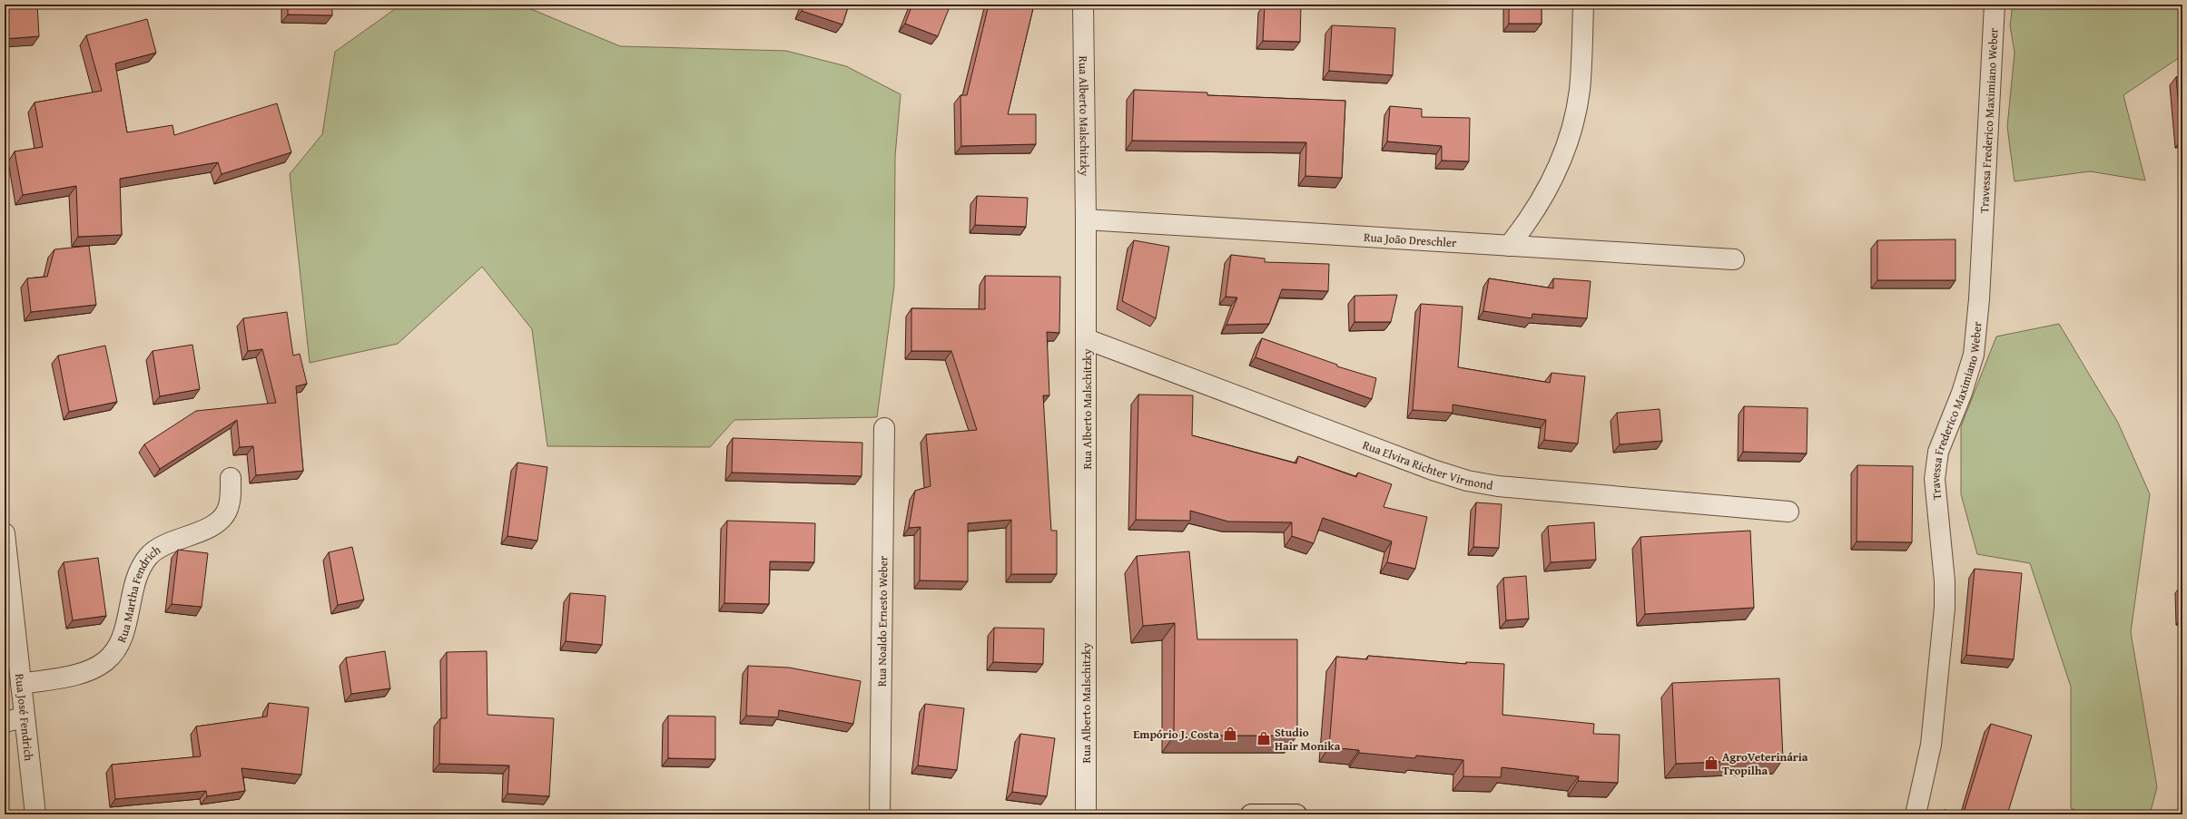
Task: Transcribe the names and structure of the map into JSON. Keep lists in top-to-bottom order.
{
  "streets": {
    "street": [
      "Rua Alberto Malschitzky",
      "Travessa Frederico Maximiano Weber",
      "Rua João Dreschler",
      "Rua Elvira Richter Virmond",
      "Rua Martha Fendrich",
      "Rua Noaldo Ernesto Weber",
      "Rua José Fendrich"
    ]
  },
  "crossings": [
    ["Rua Alberto Malschitzky", "Rua João Dreschler"],
    ["Rua Alberto Malschitzky", "Rua Elvira Richter Virmond"],
    ["Rua Martha Fendrich", "Rua José Fendrich"]
  ],
  "places": {
    "shop": ["Empório J. Costa", "Studio Hair Monika", "AgroVeterinária Tropilha"]
  }
}
